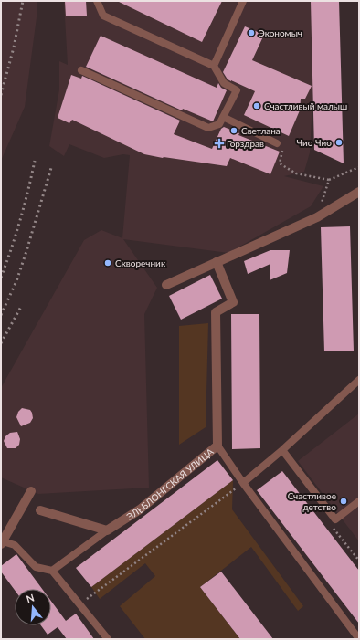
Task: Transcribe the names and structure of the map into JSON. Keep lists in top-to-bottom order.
{
  "streets": {
    "street": ["ЭЛЬБЛОНГСКАЯ УЛИЦА"]
  },
  "places": {
    "other": [
      "Экономыч",
      "Счастливый малыш",
      "Светлана",
      "Чио Чио",
      "Скворечник",
      "Счастливое детство"
    ],
    "health": ["Горздрав"]
  },
  "north": "top"
}
